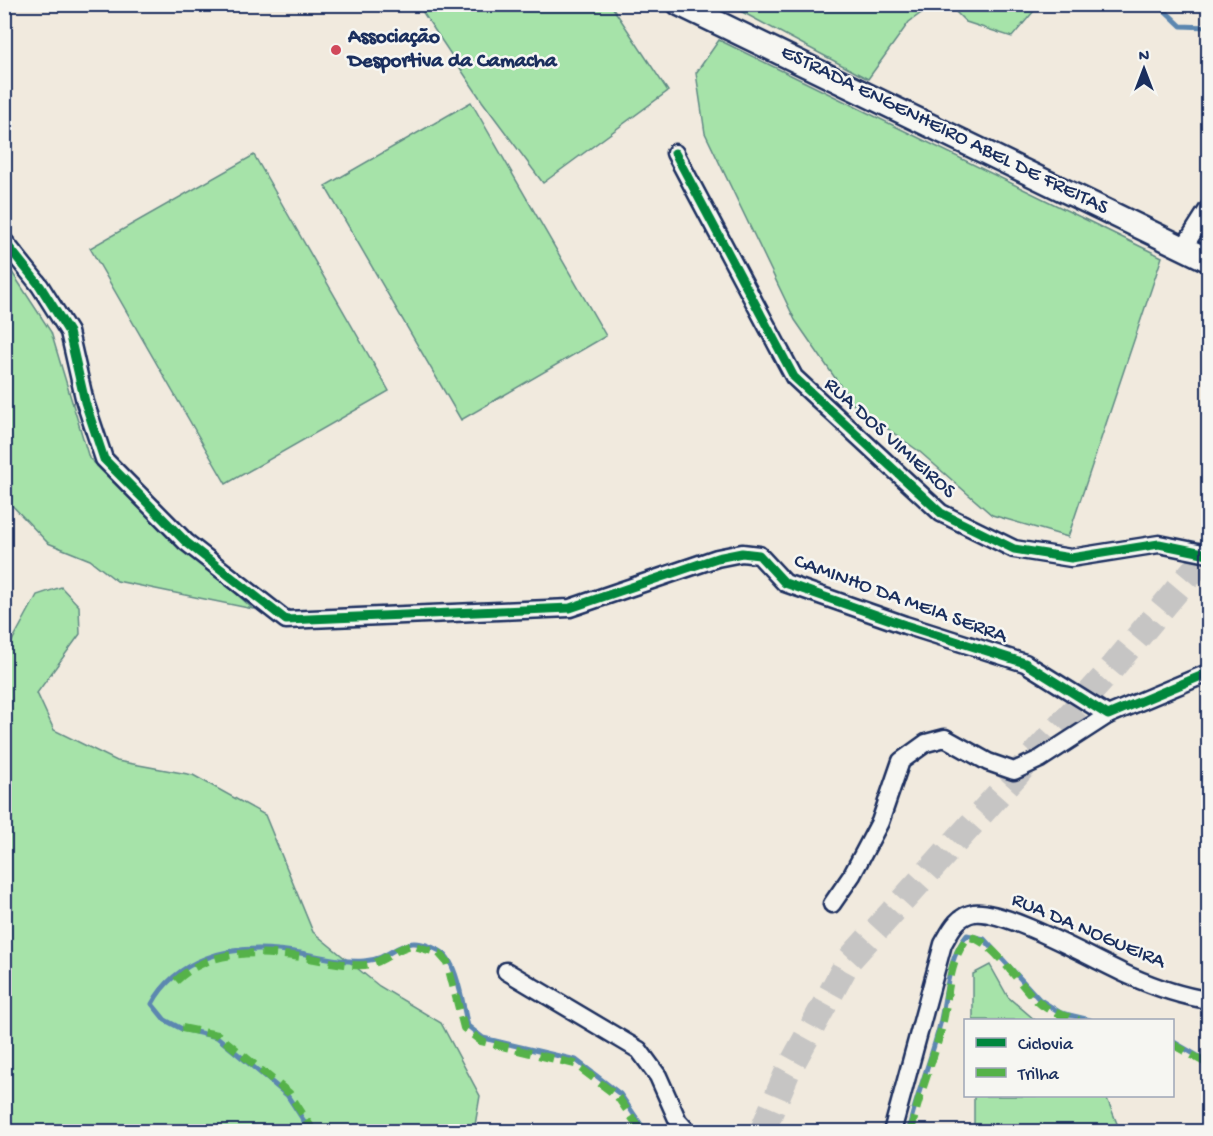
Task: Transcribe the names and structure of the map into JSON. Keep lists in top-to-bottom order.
{
  "streets": {
    "main road": ["ESTRADA ENGENHEIRO ABEL DE FREITAS"],
    "street": ["RUA DOS VIMIEIROS", "CAMINHO DA MEIA SERRA", "RUA DA NOGUEIRA"]
  },
  "places": ["Associação Desportiva da Camacha"],
  "legend": ["Ciclovia", "Trilha"],
  "north": "top"
}
